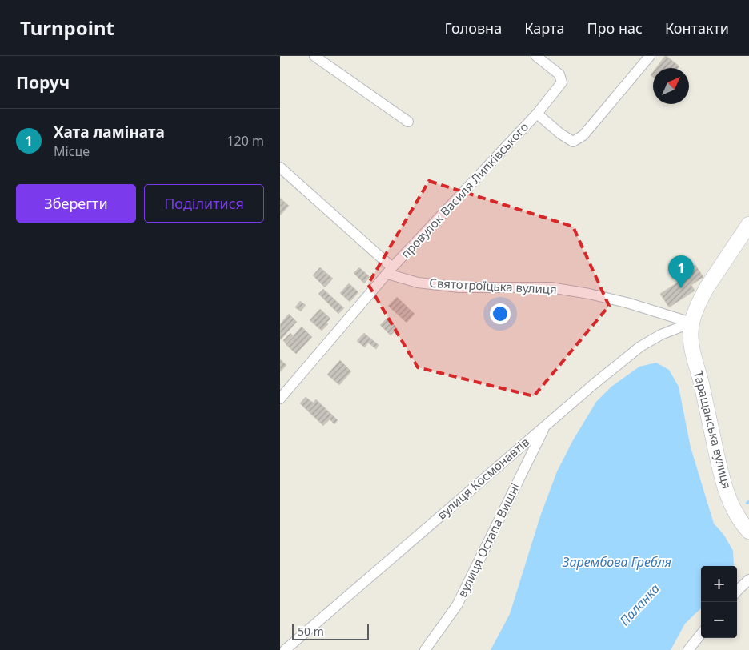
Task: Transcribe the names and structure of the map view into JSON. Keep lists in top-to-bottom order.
{
  "streets": {
    "main road": ["Таращанська вулиця"],
    "street": [
      "провулок Василя Липківського",
      "Святотроїцька вулиця",
      "вулиця Космонавтів",
      "вулиця Остапа Вишні"
    ]
  },
  "crossings": [
    ["провулок Василя Липківського", "Святотроїцька вулиця"],
    ["Святотроїцька вулиця", "Таращанська вулиця"],
    ["Святотроїцька вулиця", "вулиця Космонавтів"],
    ["Таращанська вулиця", "вулиця Космонавтів"],
    ["вулиця Космонавтів", "вулиця Остапа Вишні"]
  ],
  "water": ["Зарембова Гребля", "Паланка"],
  "scale_bar": "50 m",
  "north": "top right",
  "page": {
    "header": "Turnpoint",
    "nav": [
      "Головна",
      "Карта",
      "Про нас",
      "Контакти"
    ],
    "heading": "Поруч",
    "list": [
      {
        "mark": "1",
        "name": "Хата ламіната",
        "note": "Місце",
        "value": "120 m"
      }
    ],
    "buttons": ["Зберегти", "Поділитися"],
    "pins": "1",
    "map_buttons": ["+", "−"],
    "scale": "50 m"
  }
}
